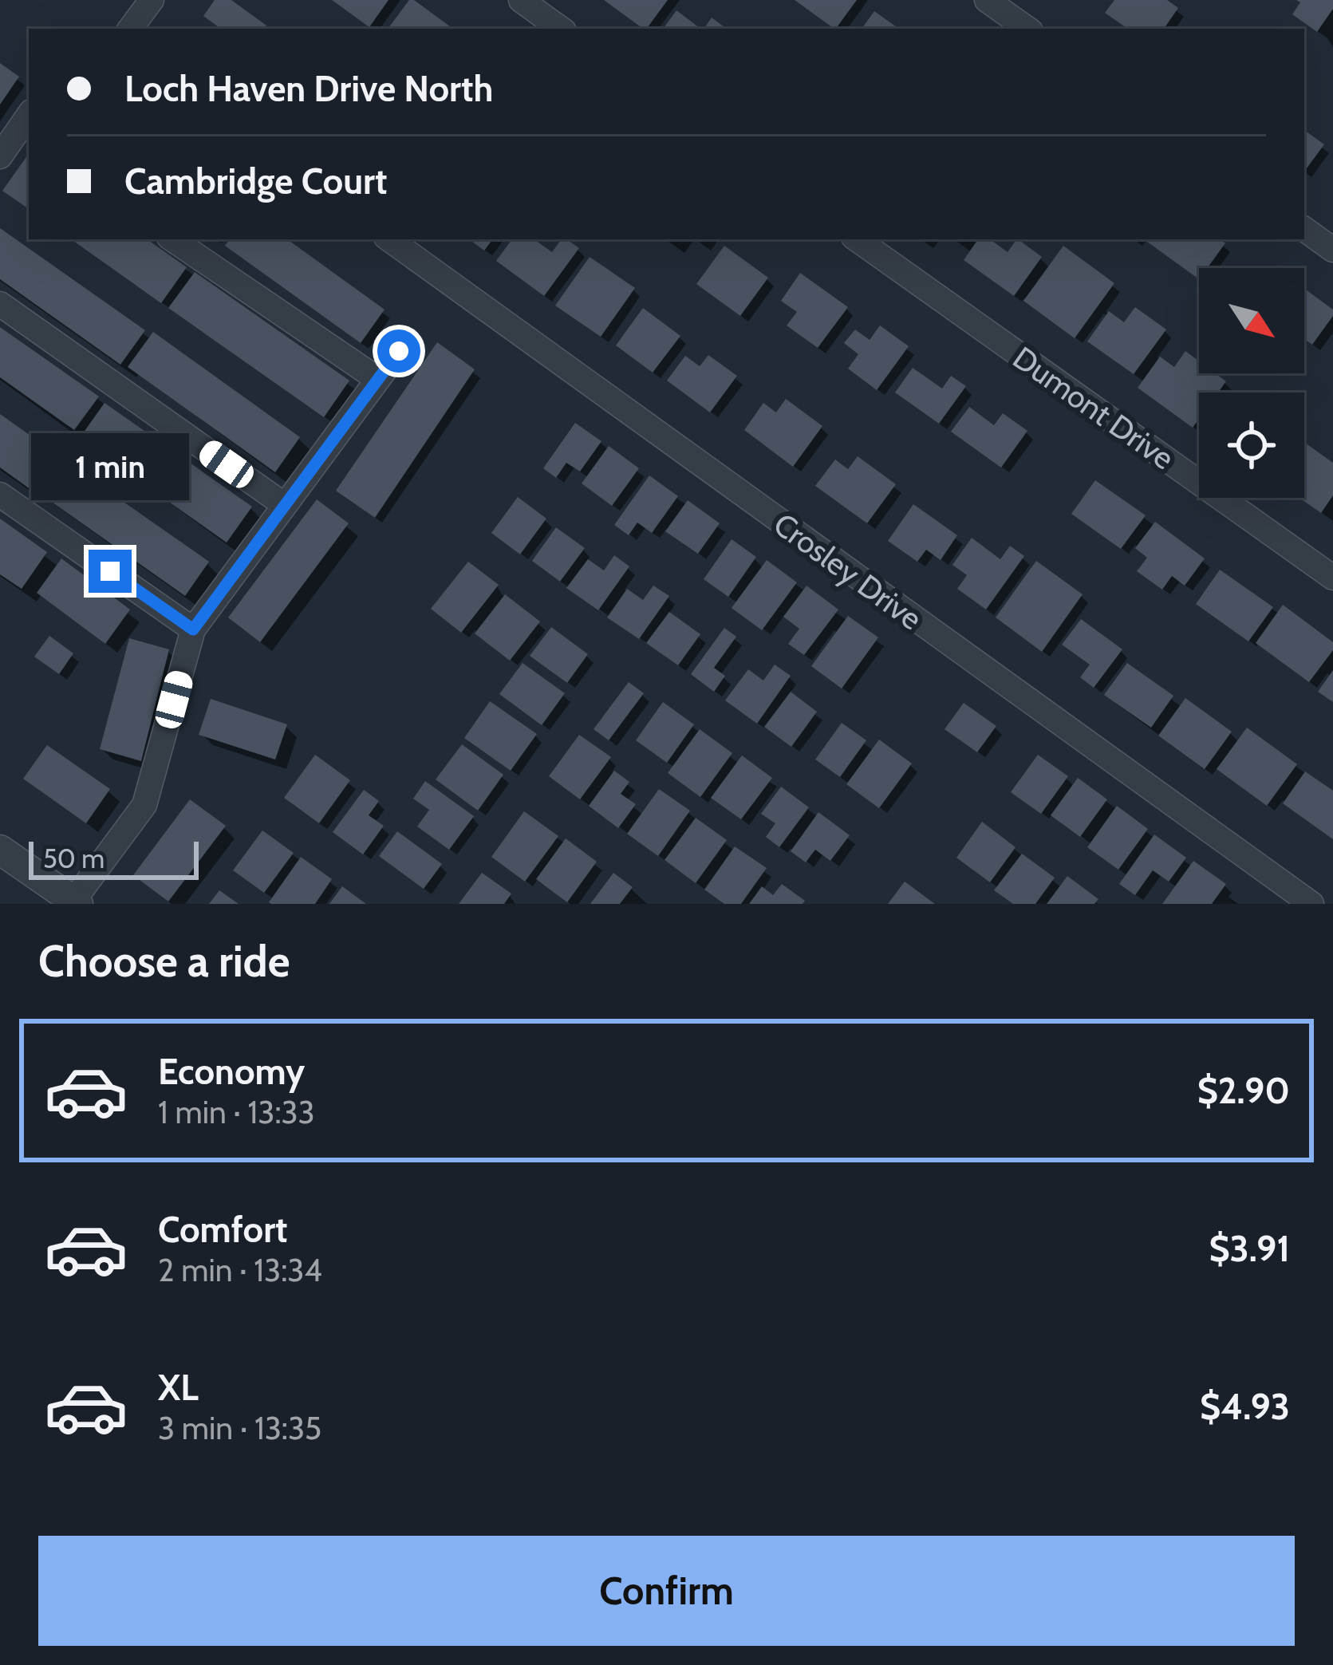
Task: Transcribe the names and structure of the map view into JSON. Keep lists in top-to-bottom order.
{
  "streets": {
    "street": ["Dumont Drive", "Crosley Drive"]
  },
  "scale_bar": "50 m",
  "north": "bottom right",
  "page": {
    "banner": ["Loch Haven Drive North", "Cambridge Court"],
    "bubble": "1 min",
    "scale": "50 m",
    "heading": "Choose a ride",
    "list": [
      {
        "name": "Economy",
        "note": "1 min · 13:33",
        "value": "$2.90"
      },
      {
        "name": "Comfort",
        "note": "2 min · 13:34",
        "value": "$3.91"
      },
      {
        "name": "XL",
        "note": "3 min · 13:35",
        "value": "$4.93"
      }
    ],
    "buttons": "Confirm"
  }
}
